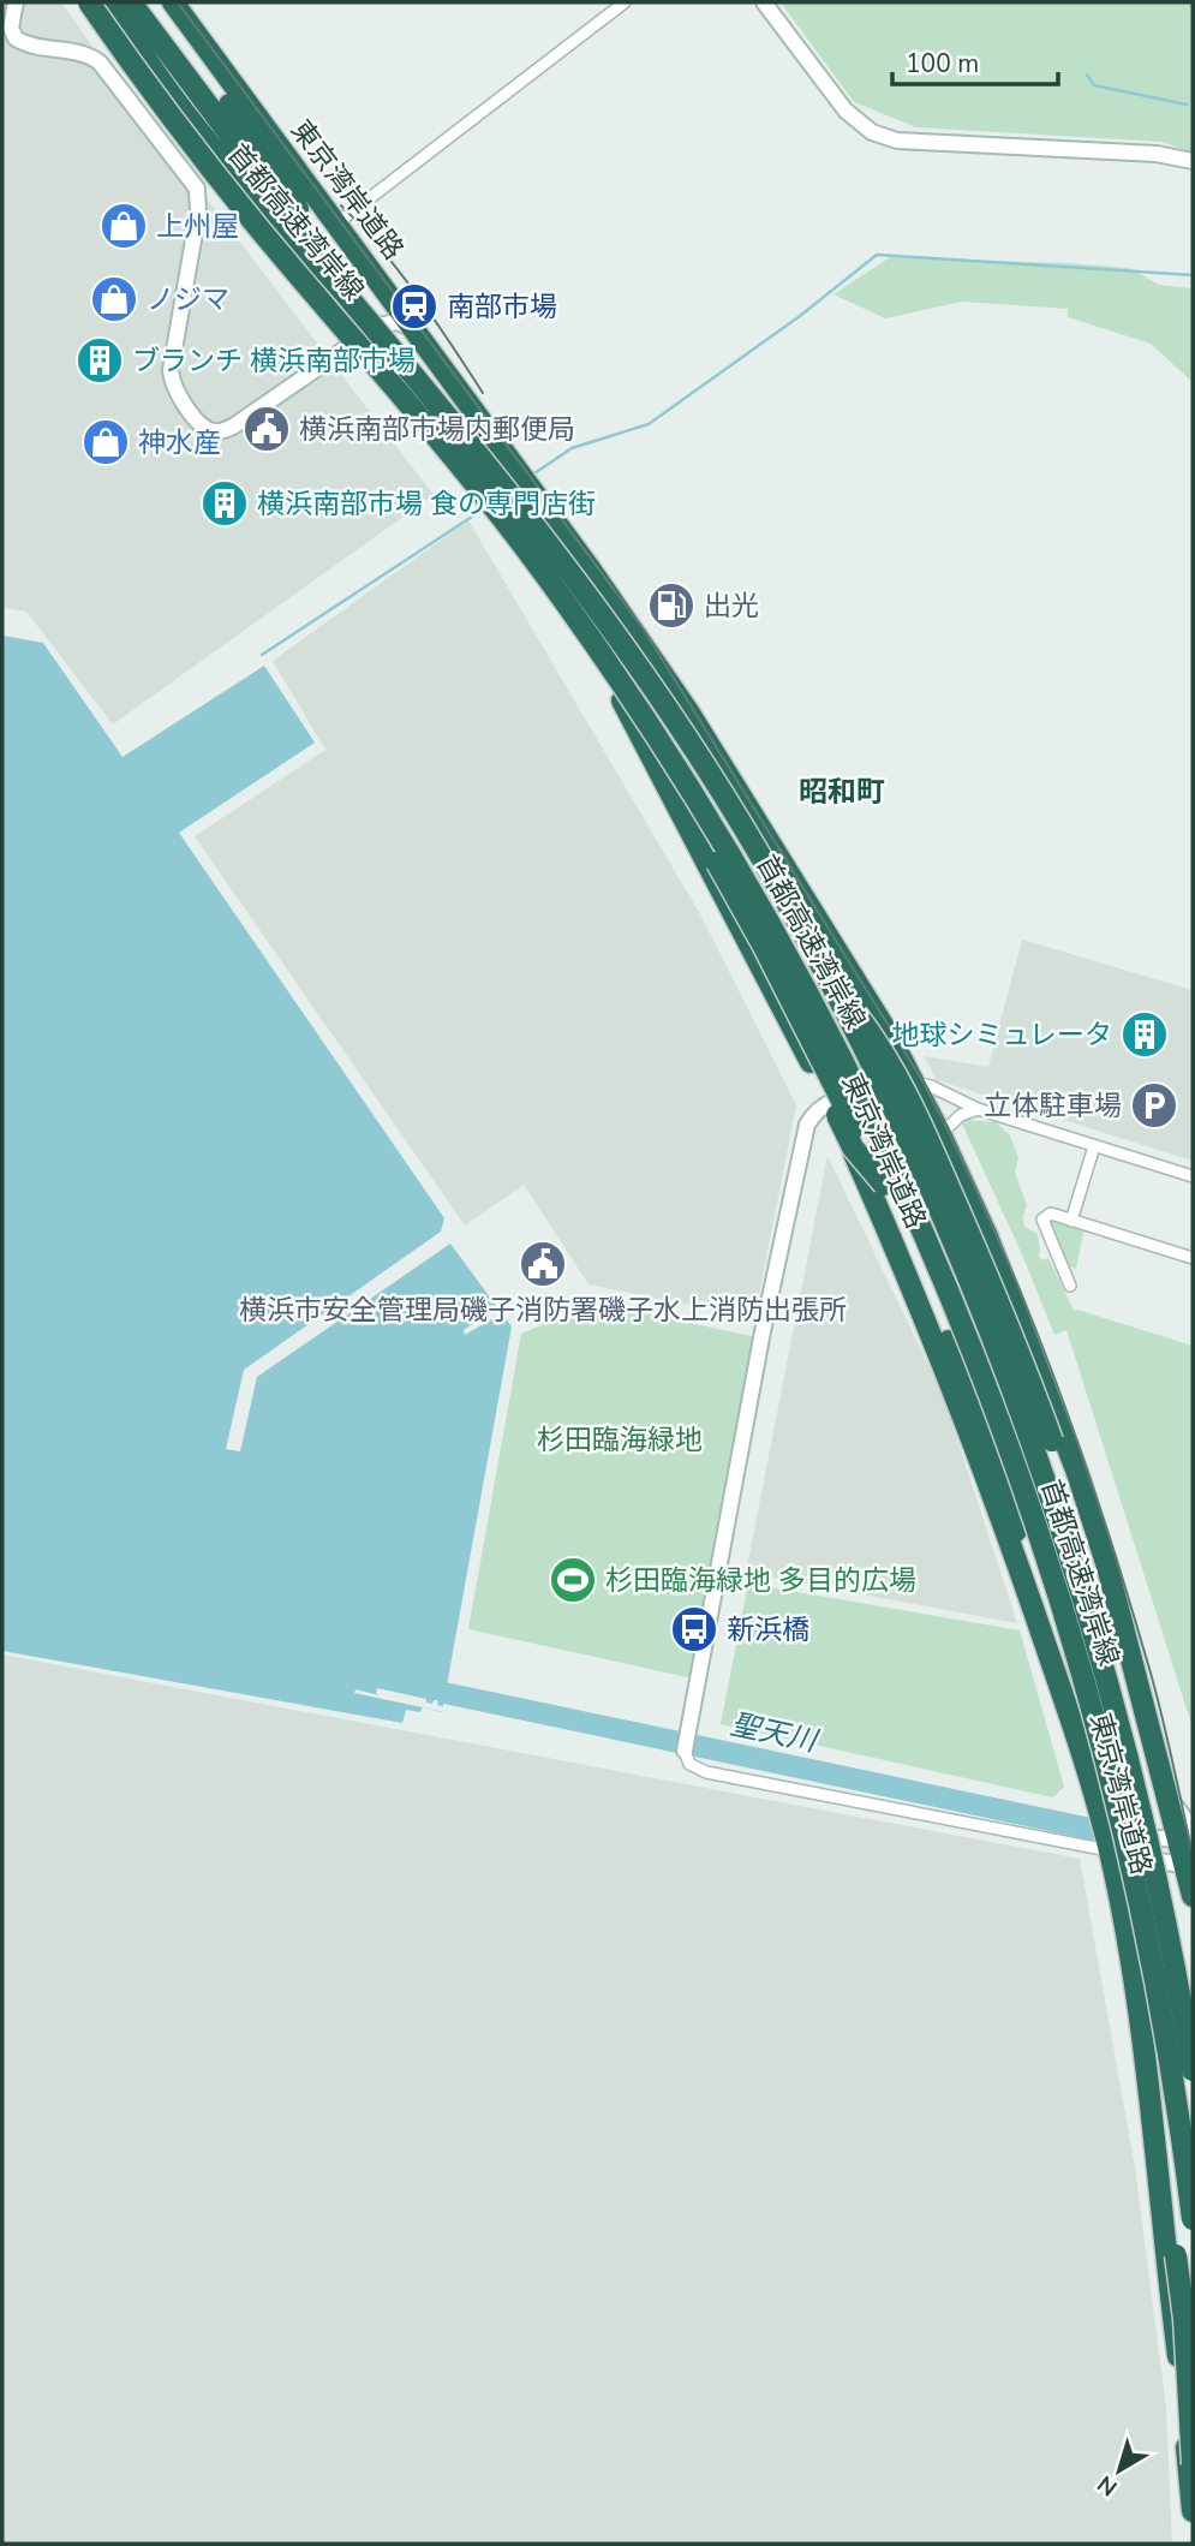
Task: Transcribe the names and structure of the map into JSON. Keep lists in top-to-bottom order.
{
  "streets": {
    "highway": ["東京湾岸道路", "首都高速湾岸線"]
  },
  "crossings": [
    ["東京湾岸道路", "首都高速湾岸線"]
  ],
  "districts": ["昭和町"],
  "water": ["聖天川"],
  "parks": ["杉田臨海緑地"],
  "places": {
    "shop": ["上州屋", "ノジマ", "神水産"],
    "station": ["南部市場"],
    "building": ["ブランチ 横浜南部市場", "横浜南部市場 食の専門店街", "地球シミュレータ"],
    "public building": ["横浜南部市場内郵便局", "横浜市安全管理局磯子消防署磯子水上消防出張所"],
    "fuel station": ["出光"],
    "parking": ["立体駐車場"],
    "sports": ["杉田臨海緑地 多目的広場"],
    "bus stop": ["新浜橋"]
  },
  "scale_bar": "100 m",
  "north": "bottom left"
}
